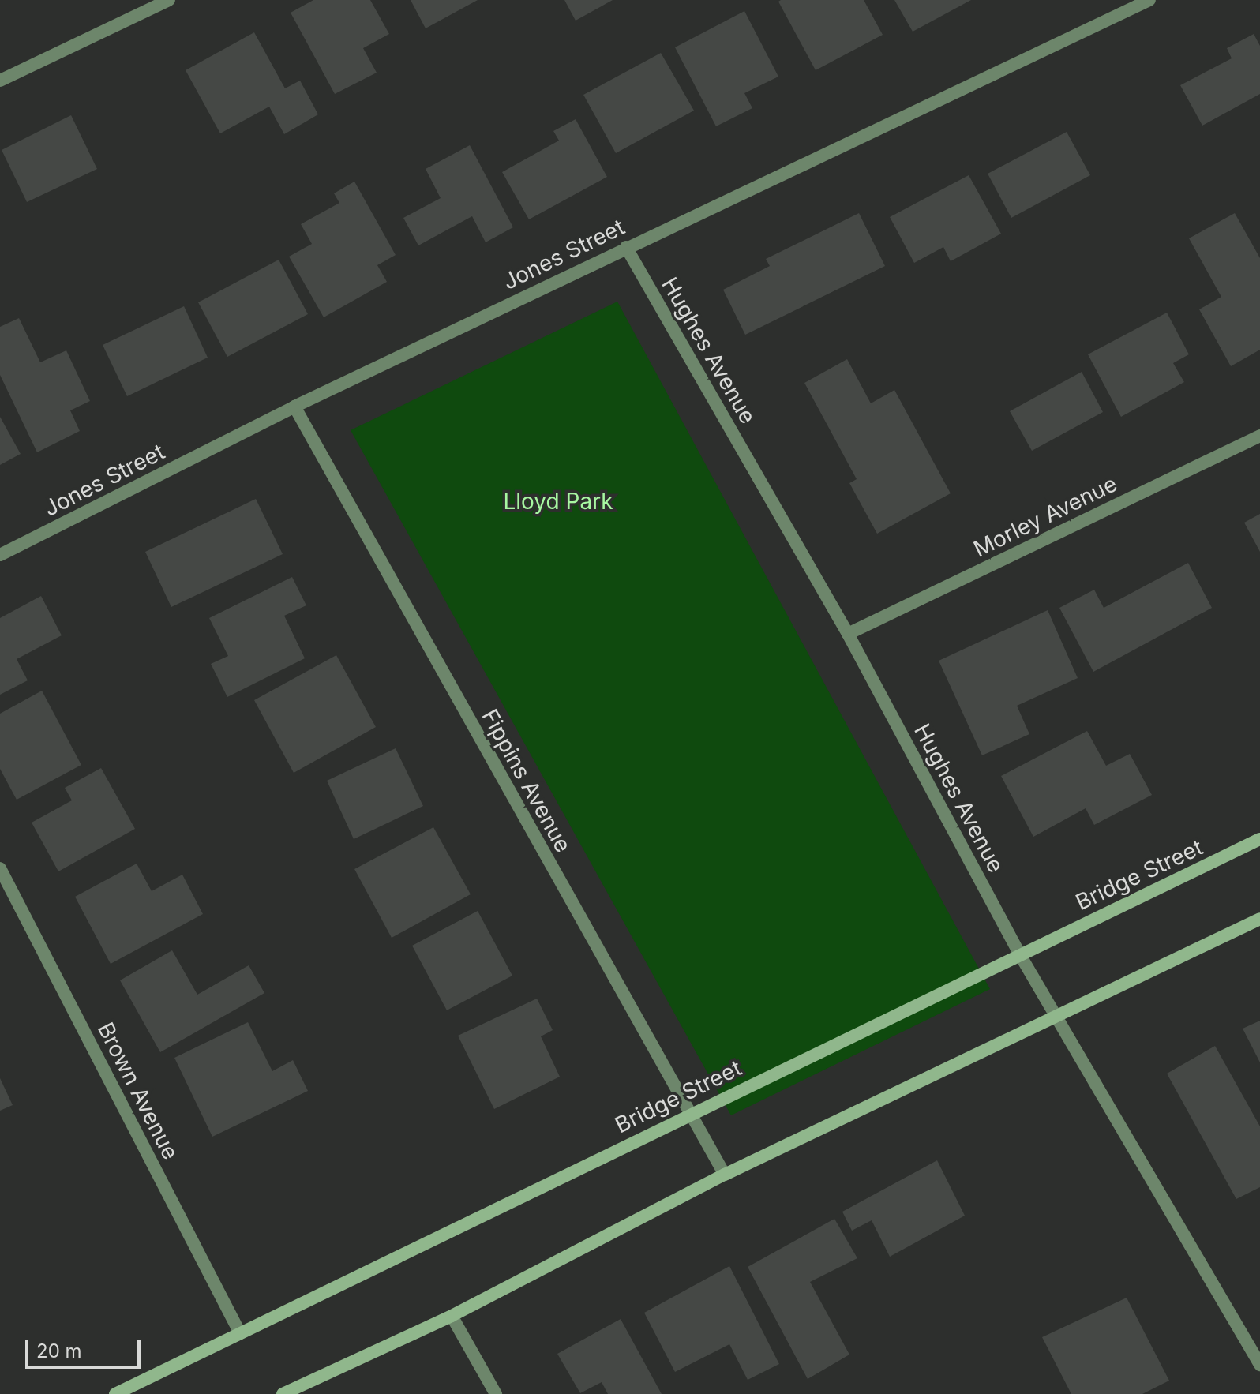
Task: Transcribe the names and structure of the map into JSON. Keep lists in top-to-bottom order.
{
  "streets": {
    "main road": ["Bridge Street"],
    "street": [
      "Jones Street",
      "Hughes Avenue",
      "Morley Avenue",
      "Fippins Avenue",
      "Brown Avenue"
    ]
  },
  "crossings": [
    ["Jones Street", "Hughes Avenue"],
    ["Jones Street", "Fippins Avenue"],
    ["Hughes Avenue", "Morley Avenue"],
    ["Hughes Avenue", "Bridge Street"],
    ["Fippins Avenue", "Bridge Street"],
    ["Bridge Street", "Brown Avenue"]
  ],
  "parks": ["Lloyd Park"],
  "scale_bar": "20 m"
}
